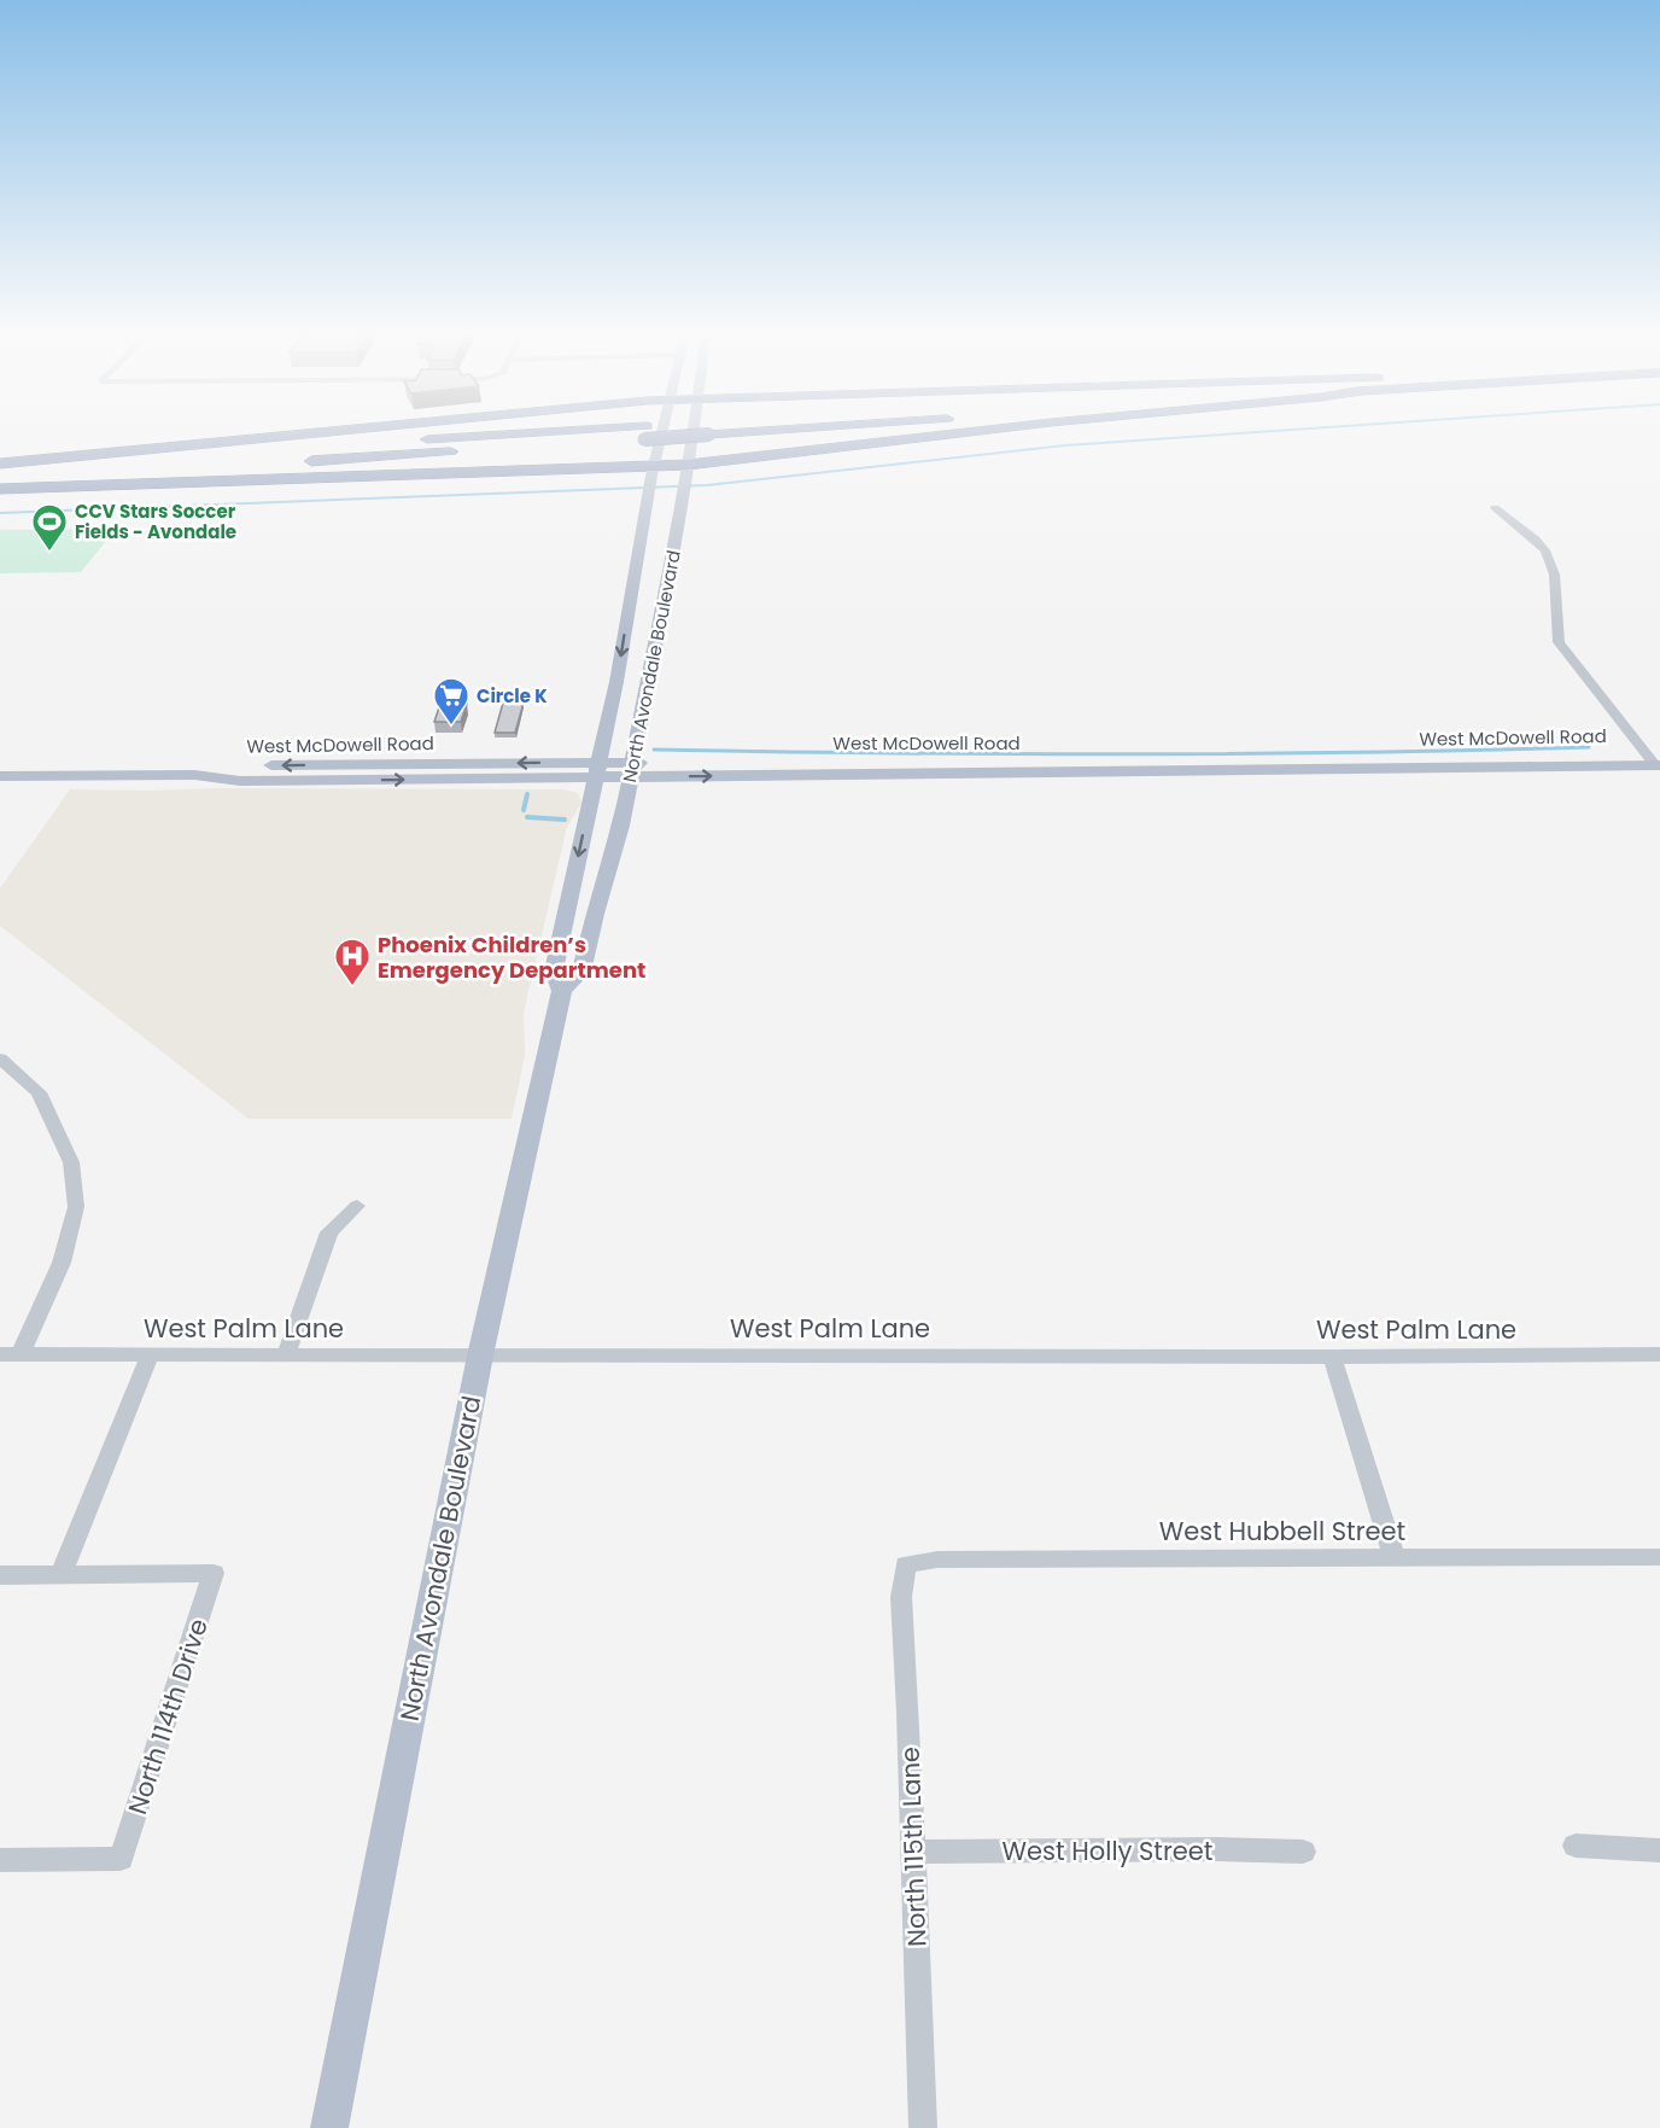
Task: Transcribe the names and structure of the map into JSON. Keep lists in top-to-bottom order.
{
  "streets": {
    "main road": ["North Avondale Boulevard", "West McDowell Road"],
    "street": [
      "West Palm Lane",
      "West Hubbell Street",
      "North 114th Drive",
      "North 115th Lane",
      "West Holly Street"
    ]
  },
  "crossings": [
    ["North Avondale Boulevard", "West McDowell Road"],
    ["North Avondale Boulevard", "West Palm Lane"],
    ["West Hubbell Street", "North 115th Lane"],
    ["North 115th Lane", "West Holly Street"]
  ],
  "places": {
    "sports": ["CCV Stars Soccer Fields - Avondale"],
    "supermarket": ["Circle K"],
    "hospital": ["Phoenix Children’s Emergency Department"]
  }
}
